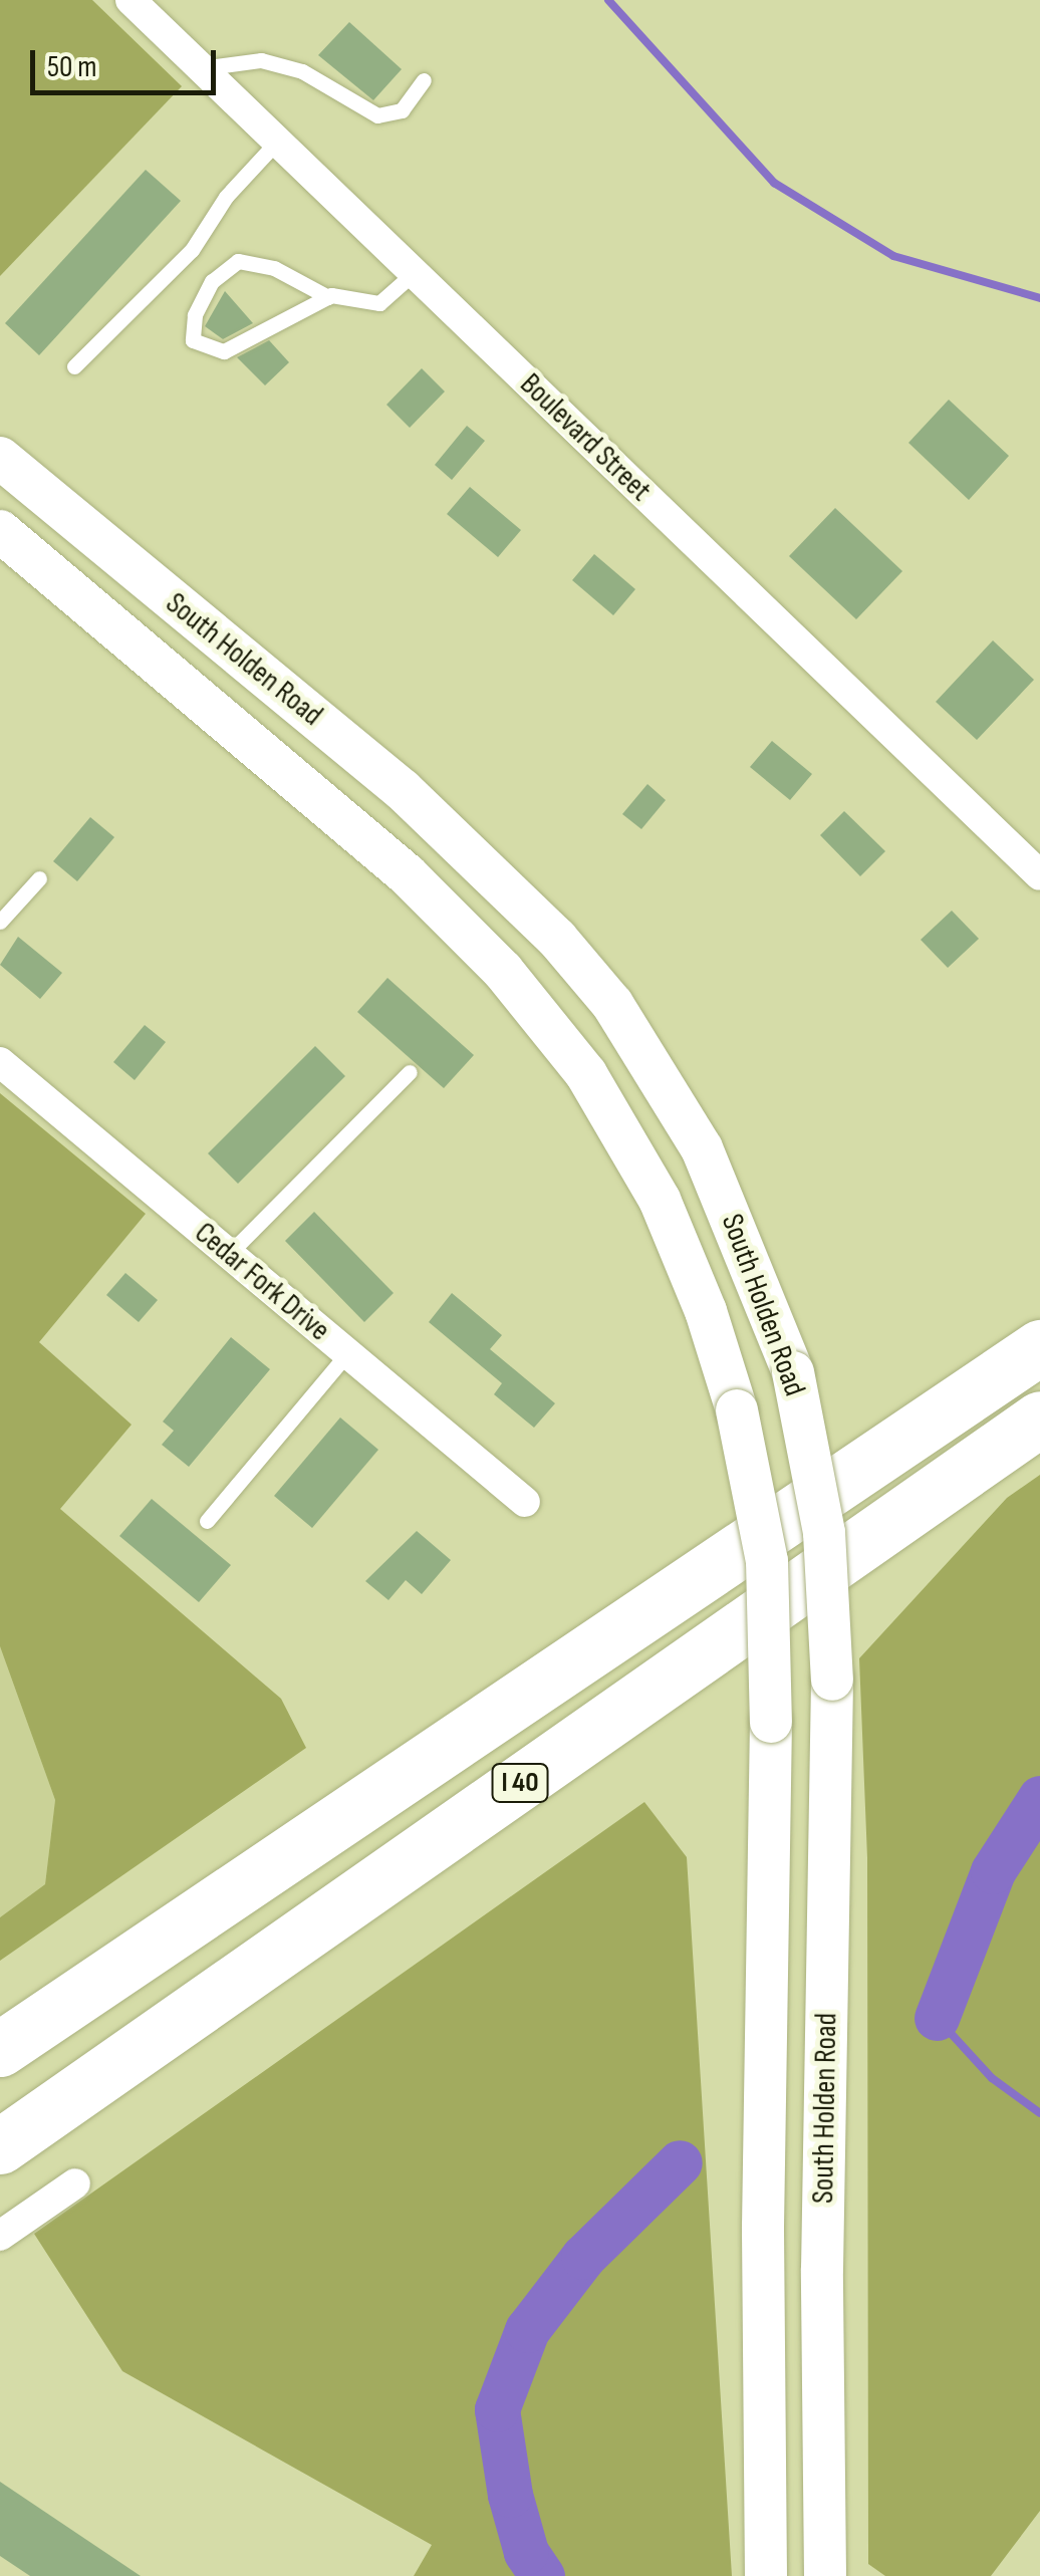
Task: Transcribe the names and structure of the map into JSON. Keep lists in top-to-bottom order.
{
  "streets": {
    "highway": ["I 40"],
    "main road": ["South Holden Road"],
    "street": ["Boulevard Street", "Cedar Fork Drive"]
  },
  "scale_bar": "50 m"
}
